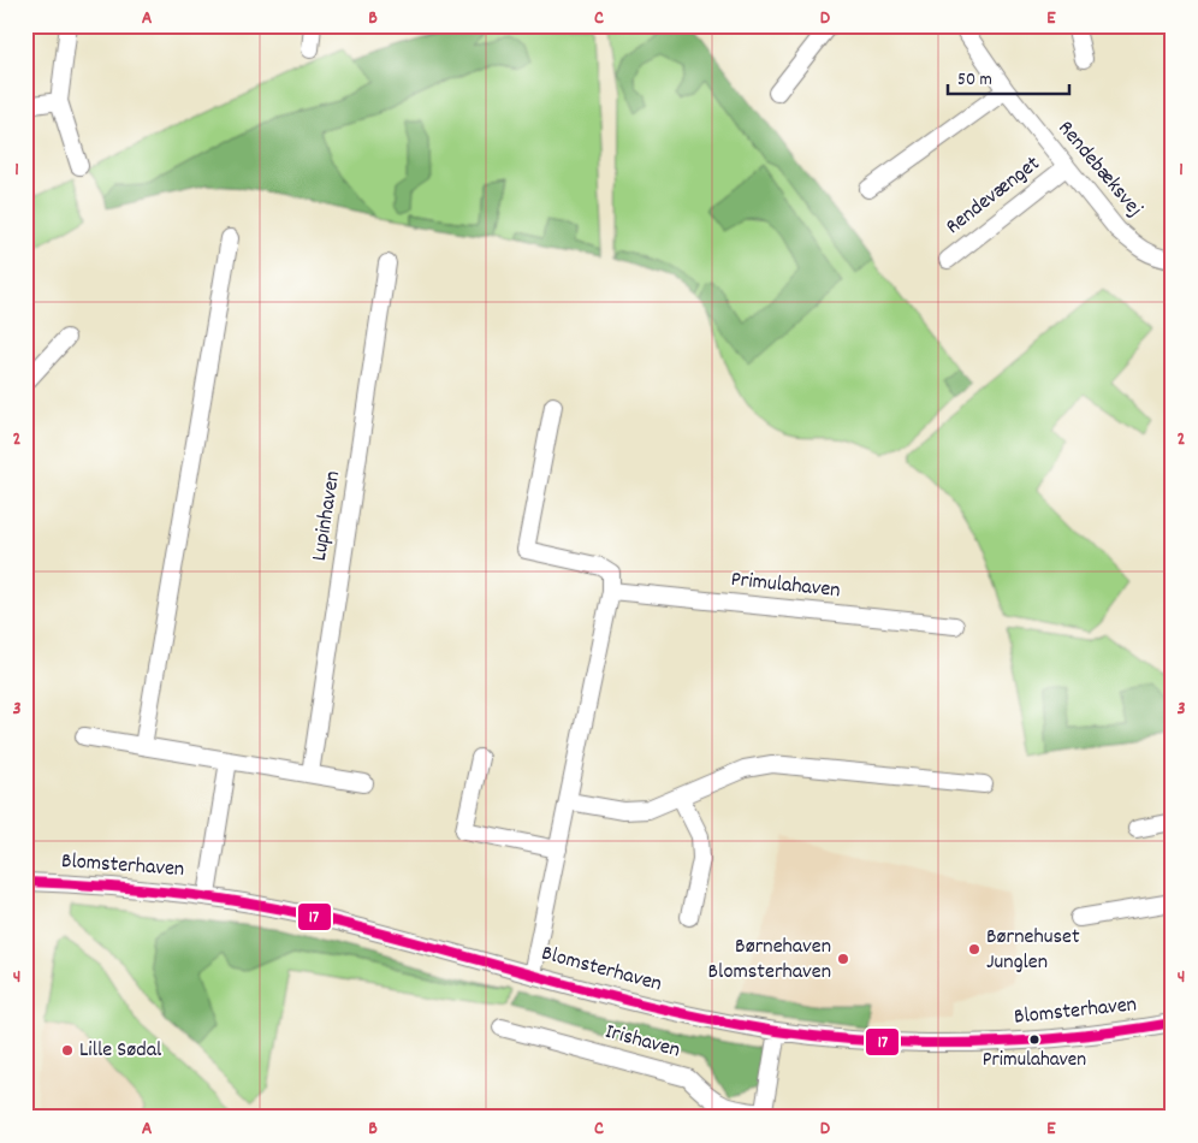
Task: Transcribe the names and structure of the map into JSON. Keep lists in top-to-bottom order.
{
  "streets": {
    "street": [
      "Rendebæksvej",
      "Rendevænget",
      "Lupinhaven",
      "Primulahaven",
      "Blomsterhaven",
      "Irishaven"
    ]
  },
  "crossings": [
    ["Rendebæksvej", "Rendevænget"],
    ["Blomsterhaven", "Irishaven"]
  ],
  "places": [
    "Børnehuset Junglen",
    "Børnehaven Blomsterhaven",
    "Primulahaven",
    "Lille Sødal"
  ],
  "lines": ["transit line 17"],
  "scale_bar": "50 m",
  "grid": {
    "columns": [
      "A",
      "B",
      "C",
      "D",
      "E"
    ],
    "rows": [
      "1",
      "2",
      "3",
      "4"
    ]
  }
}
